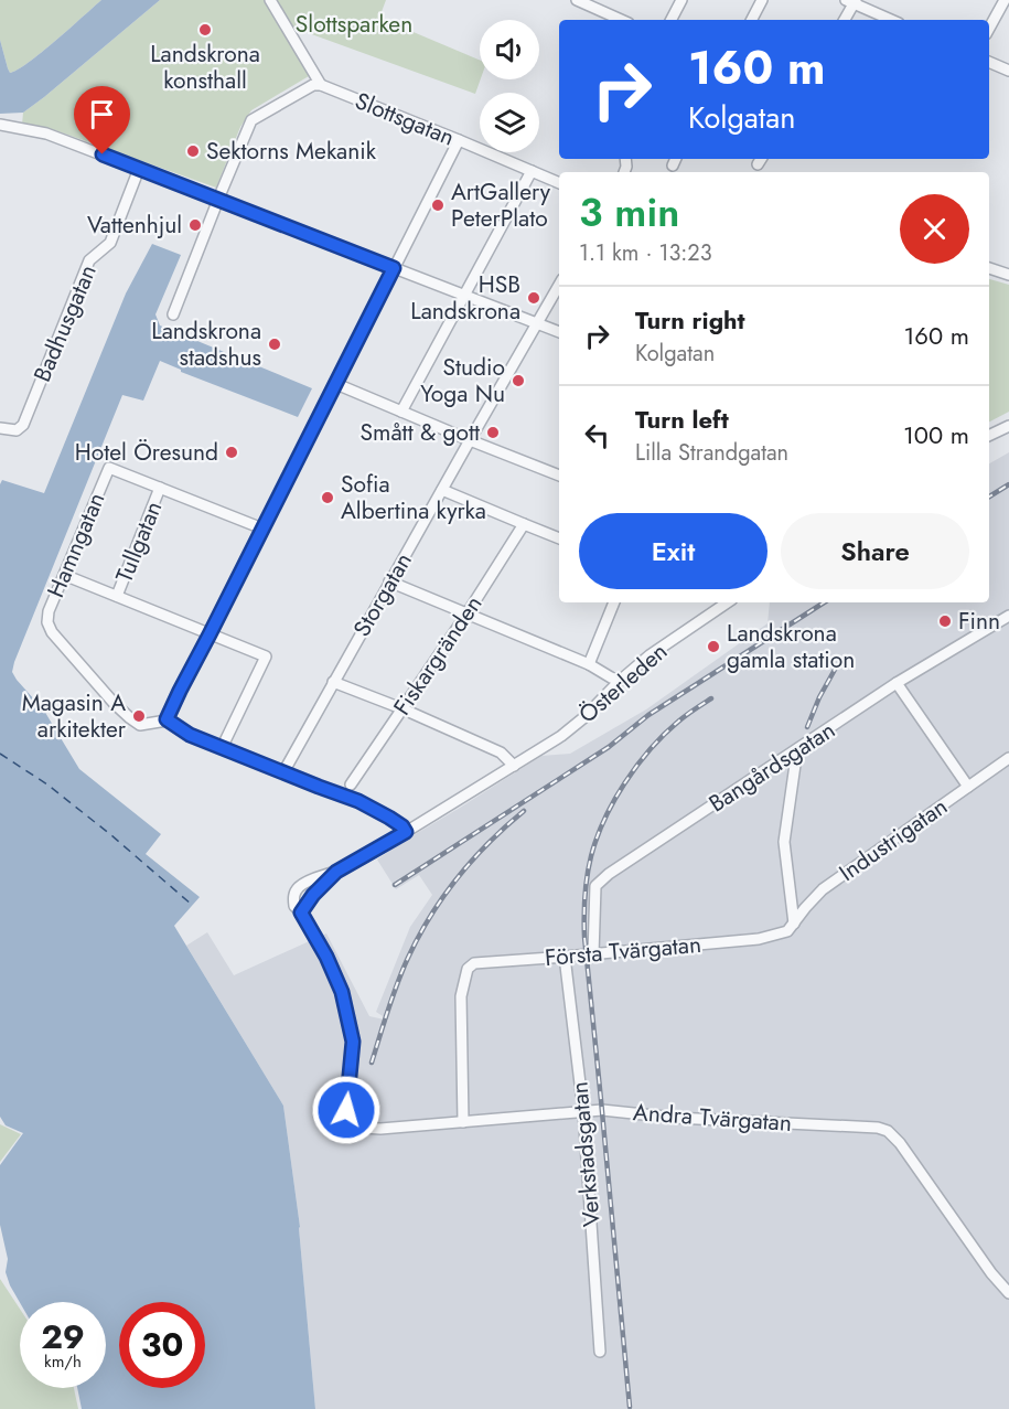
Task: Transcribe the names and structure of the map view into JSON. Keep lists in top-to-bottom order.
{
  "streets": {
    "street": [
      "Slottsgatan",
      "Badhusgatan",
      "Tullgatan",
      "Hamngatan",
      "Storgatan",
      "Fiskargränden",
      "Österleden",
      "Bangårdsgatan",
      "Industrigatan",
      "Första Tvärgatan",
      "Andra Tvärgatan",
      "Verkstadsgatan"
    ]
  },
  "crossings": [
    ["Tullgatan", "Hamngatan"],
    ["Bangårdsgatan", "Första Tvärgatan"],
    ["Industrigatan", "Första Tvärgatan"],
    ["Första Tvärgatan", "Andra Tvärgatan"],
    ["Första Tvärgatan", "Verkstadsgatan"],
    ["Andra Tvärgatan", "Verkstadsgatan"]
  ],
  "parks": ["Slottsparken"],
  "places": [
    "Landskrona konsthall",
    "Sektorns Mekanik",
    "ArtGallery PeterPlato",
    "Vattenhjul",
    "HSB Landskrona",
    "Landskrona stadshus",
    "Studio Yoga Nu",
    "Smått & gott",
    "Hotel Öresund",
    "Sofia Albertina kyrka",
    "Finn",
    "Landskrona gamla station",
    "Magasin A arkitekter"
  ],
  "page": {
    "turn": ["160 m", "Kolgatan"],
    "heading": ["3 min", "1.1 km · 13:23"],
    "list": [
      {
        "name": "Turn right",
        "note": "Kolgatan",
        "value": "160 m"
      },
      {
        "name": "Turn left",
        "note": "Lilla Strandgatan",
        "value": "100 m"
      }
    ],
    "buttons": ["Exit", "Share"],
    "speed": "29 km/h",
    "limit": "30"
  }
}
